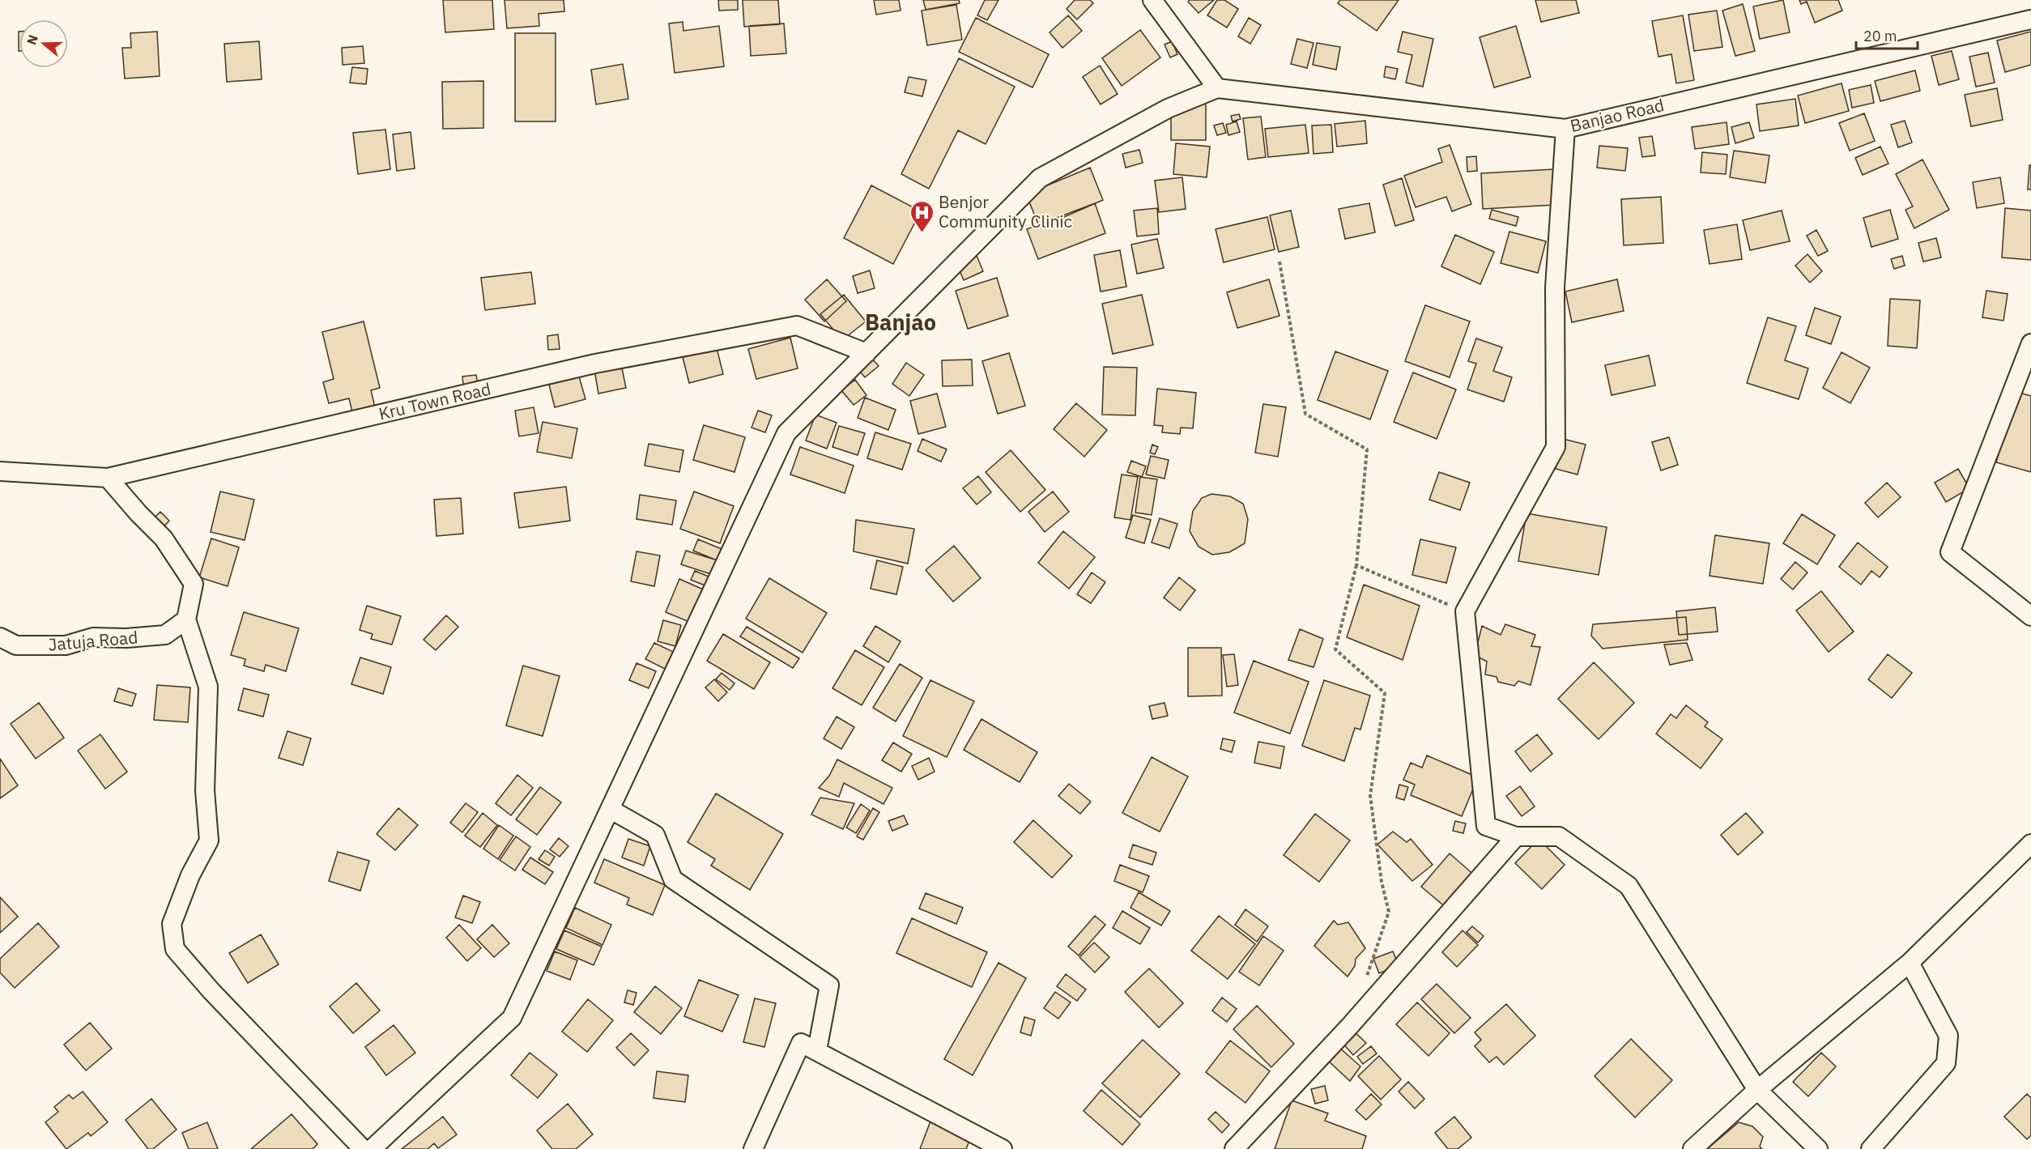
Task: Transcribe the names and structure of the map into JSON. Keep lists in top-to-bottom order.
{
  "streets": {
    "street": ["Banjao Road", "Kru Town Road", "Jatuja Road"]
  },
  "districts": ["Banjao"],
  "places": {
    "hospital": ["Benjor Community Clinic"]
  },
  "scale_bar": "20 m",
  "north": "left"
}
